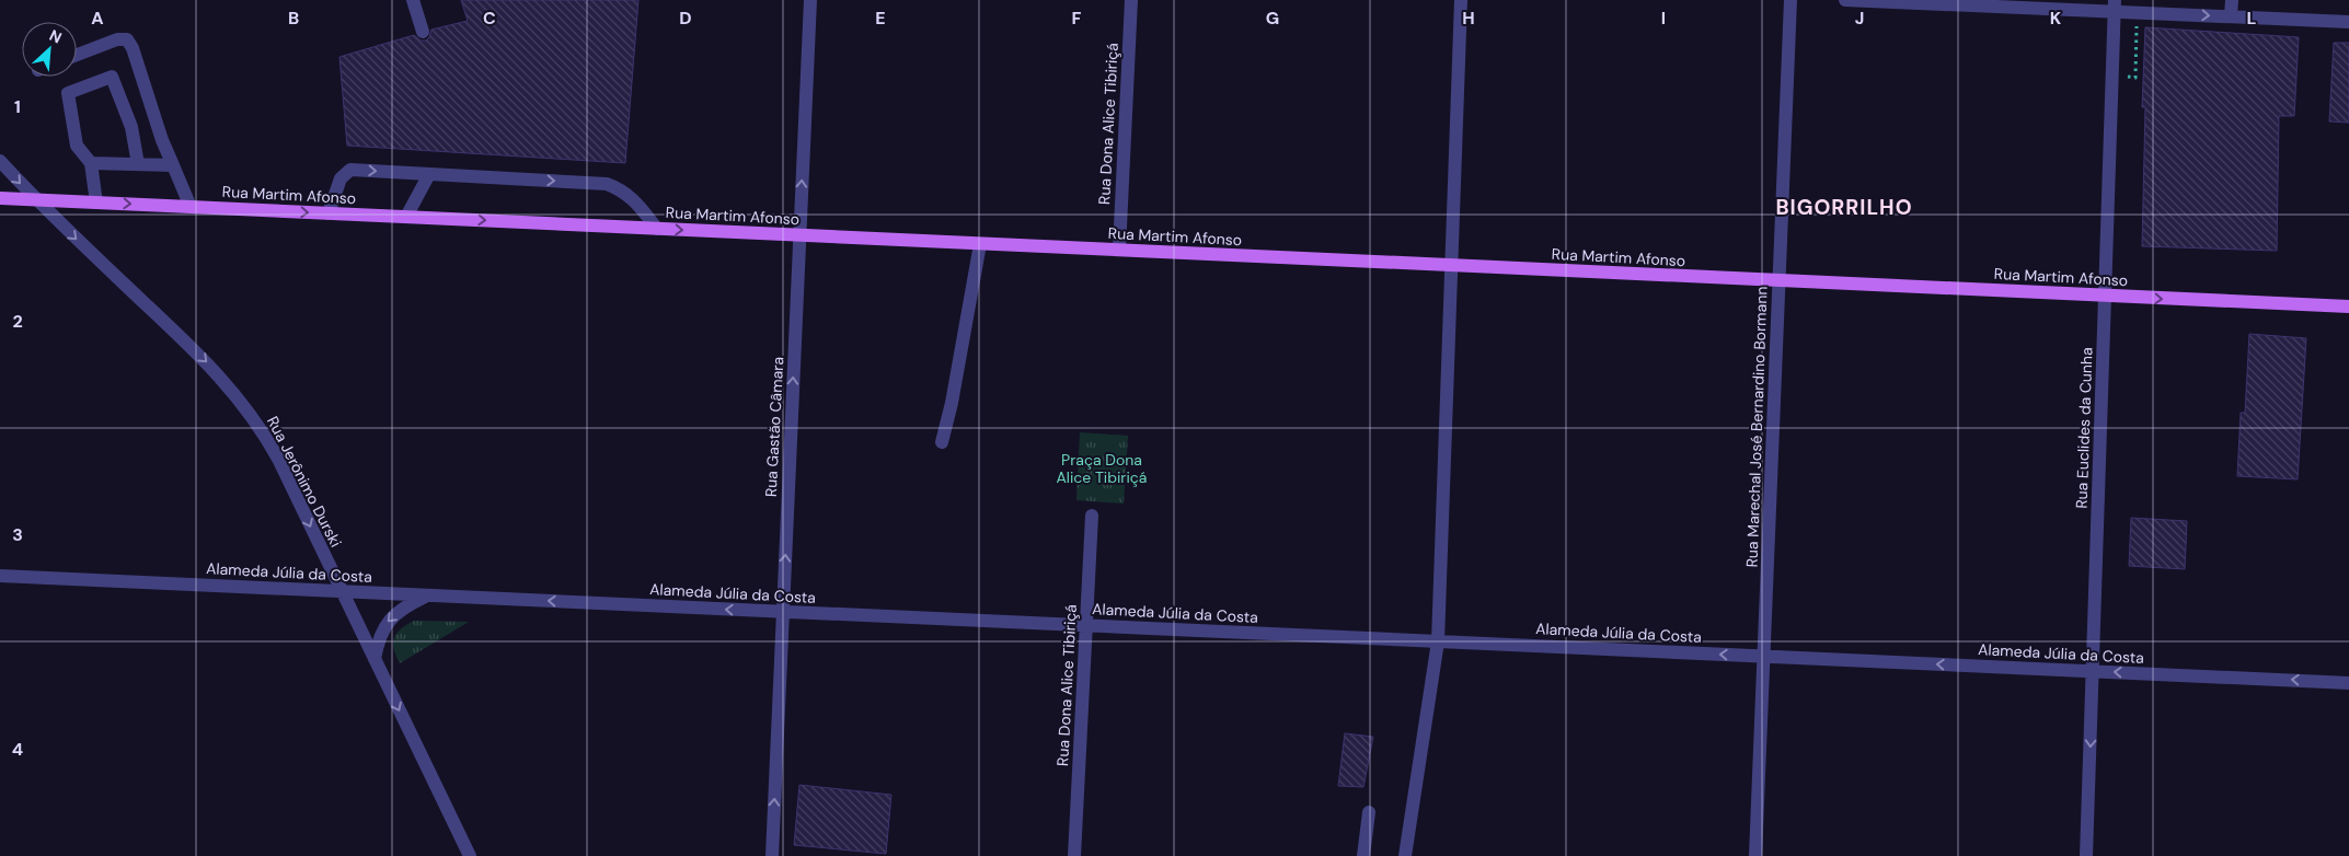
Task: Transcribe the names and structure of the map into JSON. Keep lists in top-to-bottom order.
{
  "streets": {
    "main road": ["Rua Martim Afonso"],
    "street": [
      "Rua Dona Alice Tibiriçá",
      "Rua Gastão Câmara",
      "Rua Marechal José Bernardino Bormann",
      "Rua Euclides da Cunha",
      "Rua Jerônimo Durski",
      "Alameda Júlia da Costa"
    ]
  },
  "crossings": [
    ["Rua Dona Alice Tibiriçá", "Rua Martim Afonso"],
    ["Rua Dona Alice Tibiriçá", "Alameda Júlia da Costa"],
    ["Rua Martim Afonso", "Rua Gastão Câmara"],
    ["Rua Martim Afonso", "Rua Marechal José Bernardino Bormann"],
    ["Rua Martim Afonso", "Rua Euclides da Cunha"],
    ["Rua Martim Afonso", "Rua Jerônimo Durski"],
    ["Rua Gastão Câmara", "Alameda Júlia da Costa"],
    ["Rua Marechal José Bernardino Bormann", "Alameda Júlia da Costa"],
    ["Rua Euclides da Cunha", "Alameda Júlia da Costa"],
    ["Rua Jerônimo Durski", "Alameda Júlia da Costa"]
  ],
  "one_way": [
    "Rua Martim Afonso",
    "Rua Gastão Câmara",
    "Rua Jerônimo Durski",
    "Alameda Júlia da Costa"
  ],
  "districts": ["BIGORRILHO"],
  "parks": ["Praça Dona Alice Tibiriçá"],
  "north": "top right",
  "grid": {
    "columns": [
      "A",
      "B",
      "C",
      "D",
      "E",
      "F",
      "G",
      "H",
      "I",
      "J",
      "K",
      "L"
    ],
    "rows": [
      "1",
      "2",
      "3",
      "4"
    ]
  }
}
